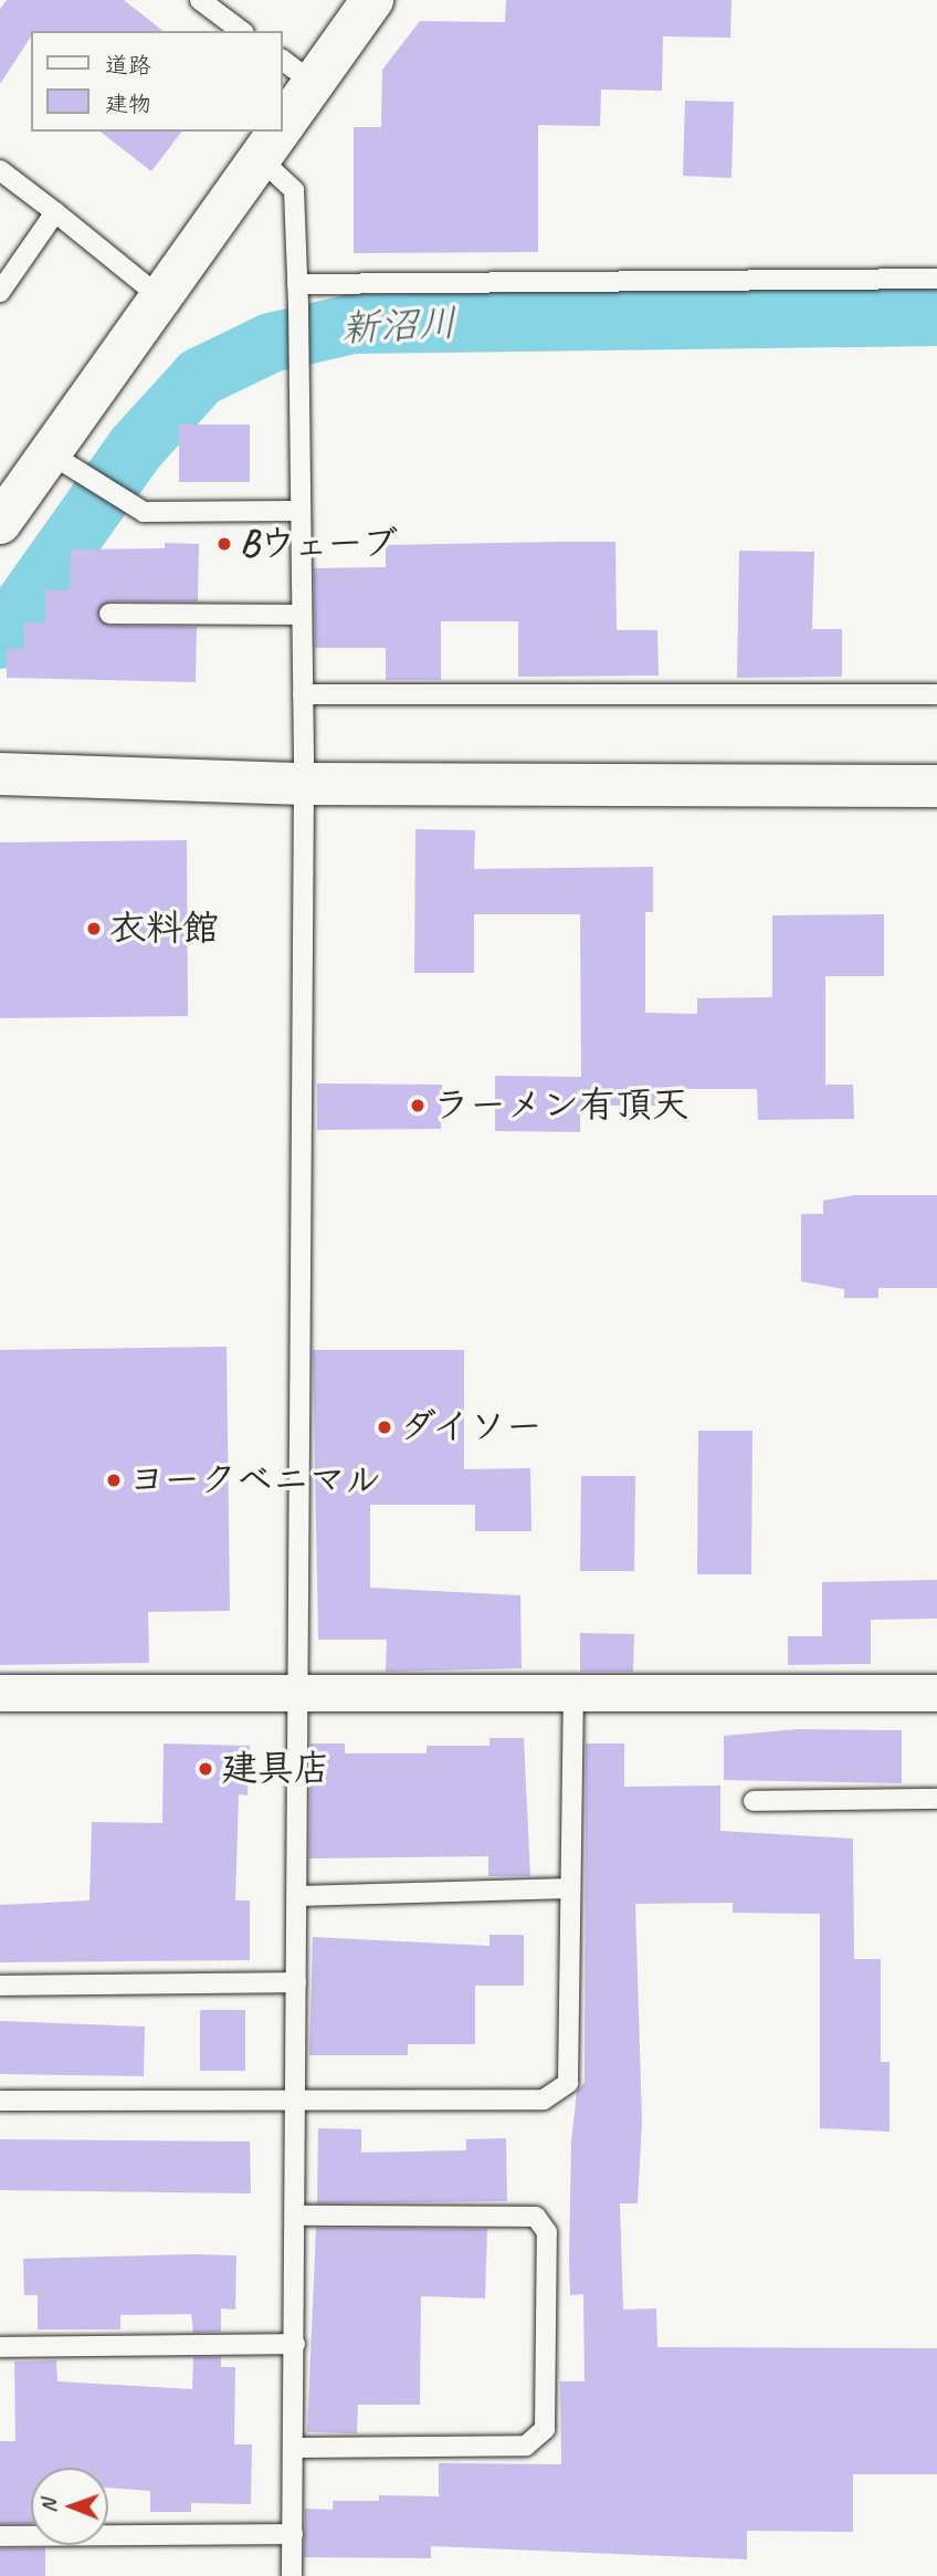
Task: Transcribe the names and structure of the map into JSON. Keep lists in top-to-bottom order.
{
  "water": ["新沼川"],
  "places": [
    "Bウェーブ",
    "衣料館",
    "ラーメン有頂天",
    "ダイソー",
    "ヨークベニマル",
    "建具店"
  ],
  "legend": ["道路", "建物"],
  "north": "left"
}
